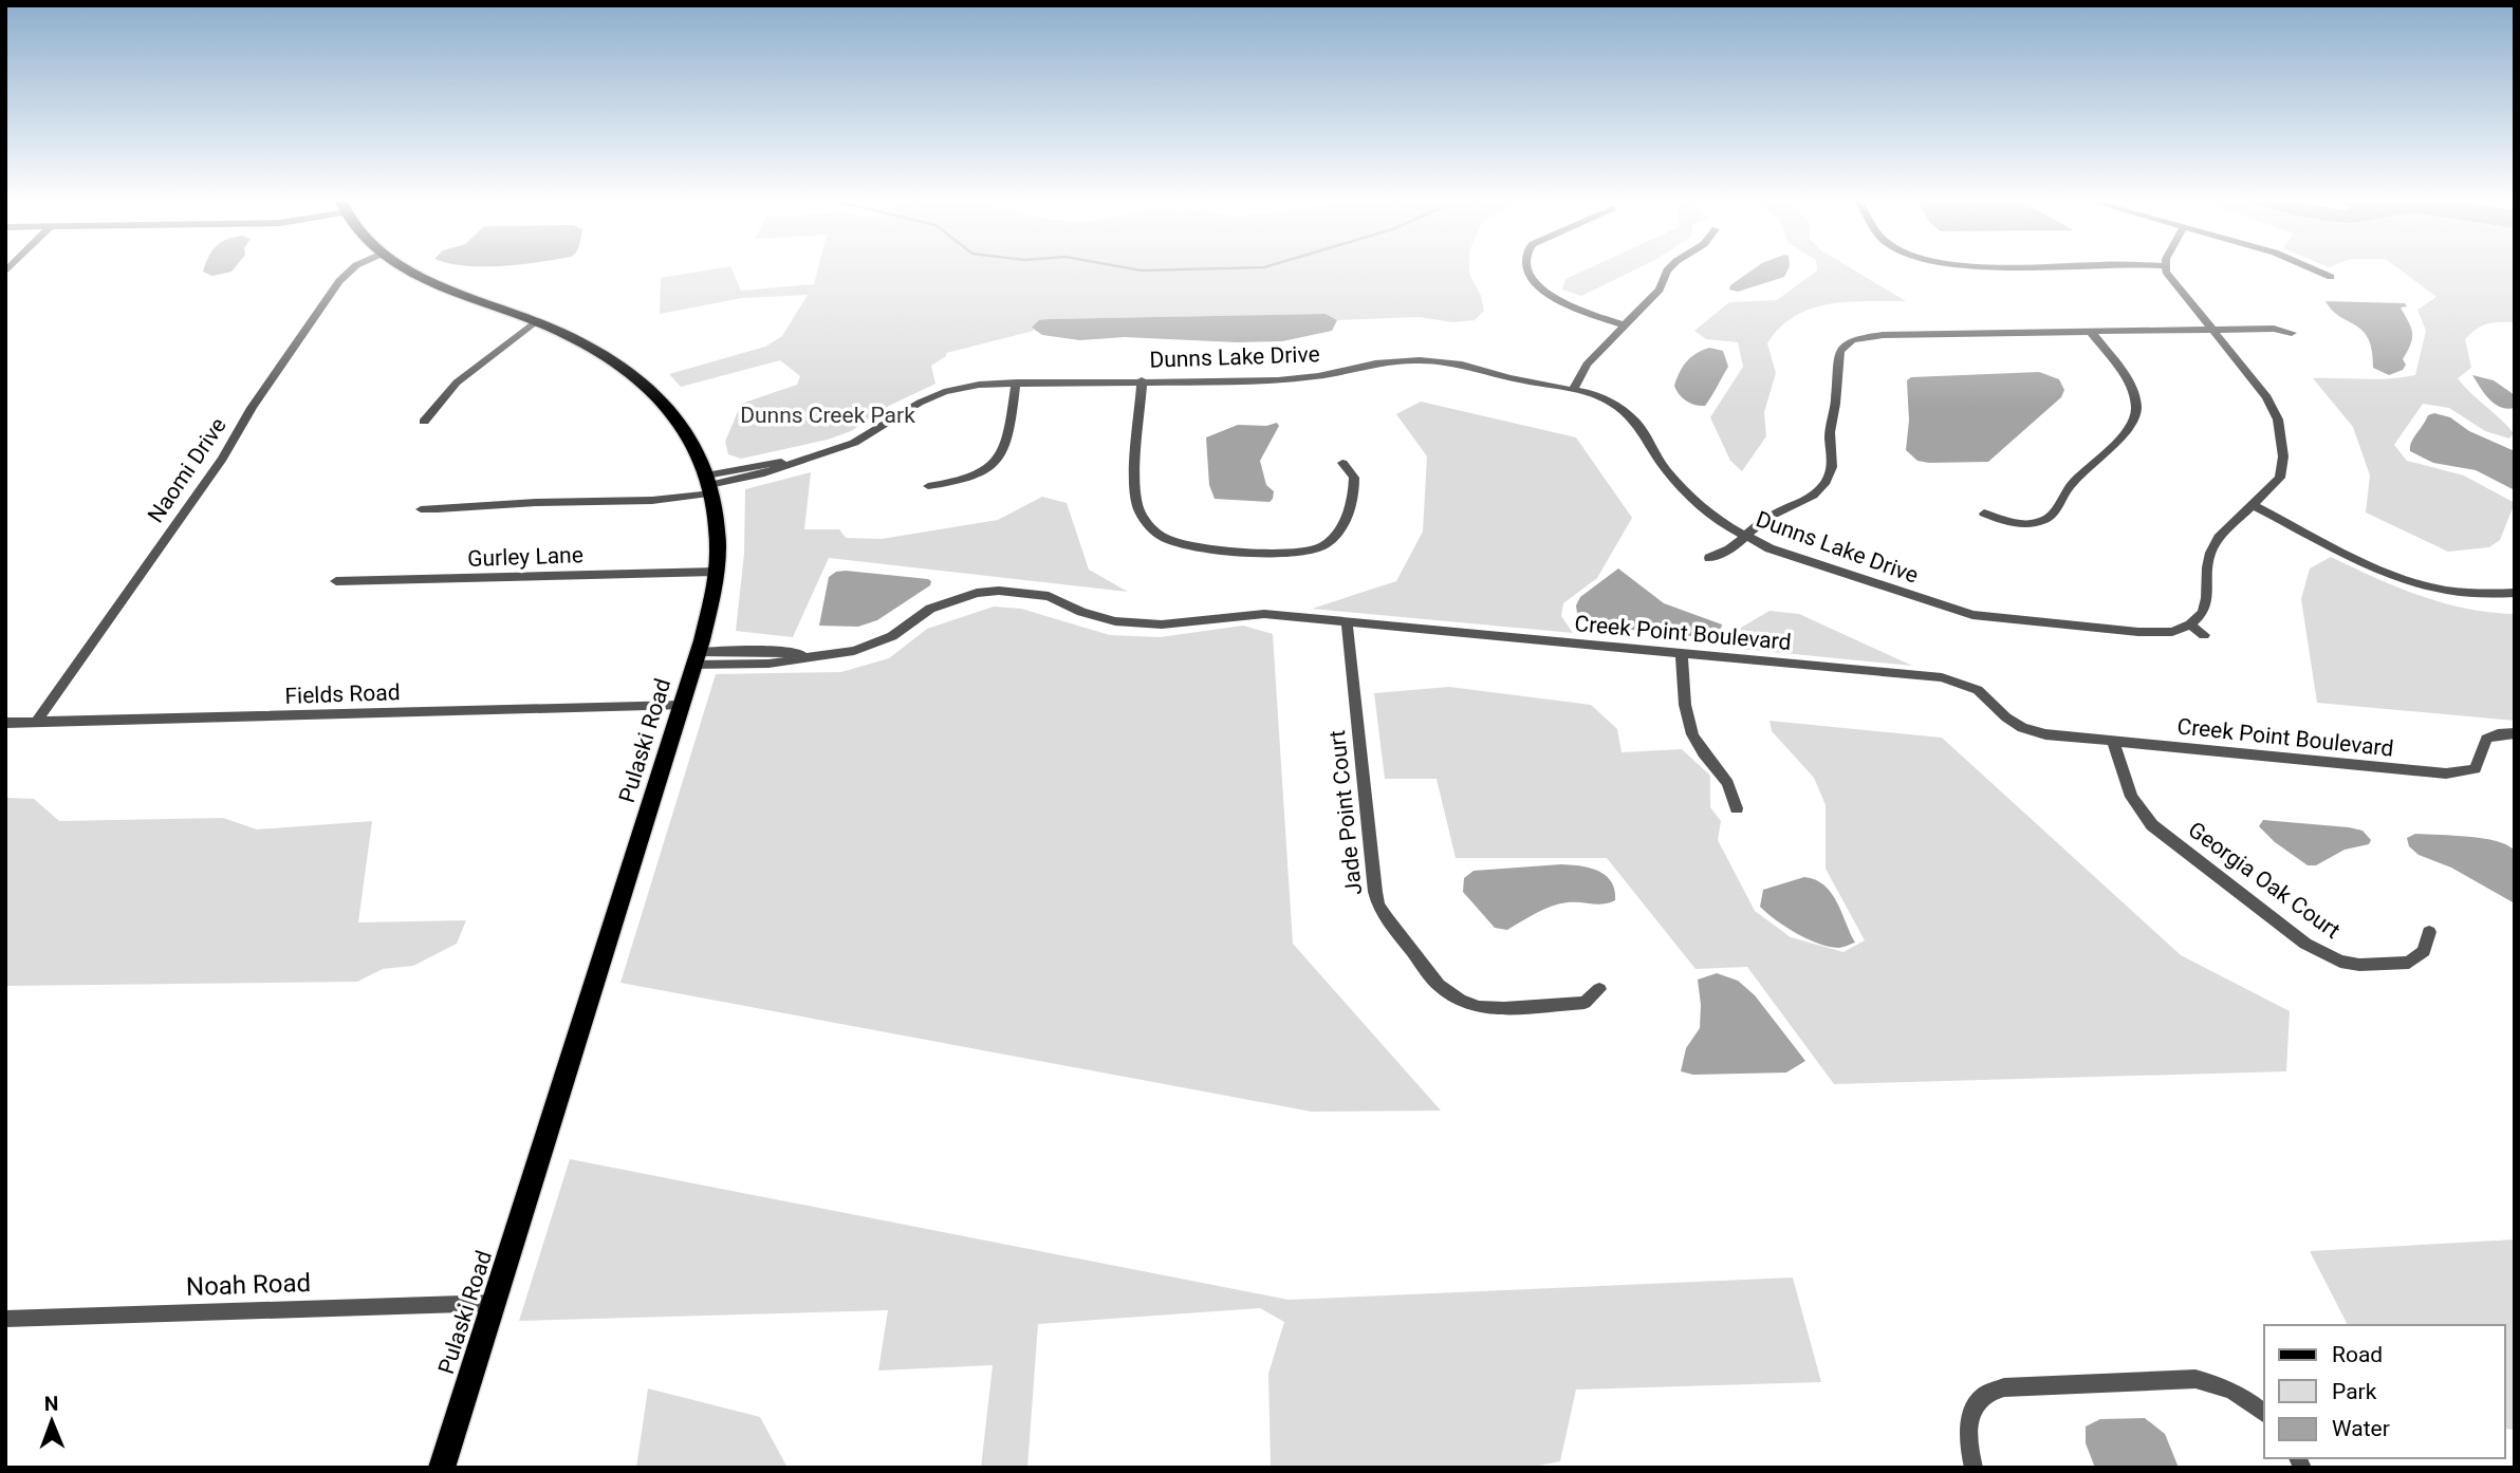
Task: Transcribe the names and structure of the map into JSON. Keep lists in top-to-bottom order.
{
  "streets": {
    "main road": ["Pulaski Road"],
    "street": [
      "Dunns Lake Drive",
      "Naomi Drive",
      "Gurley Lane",
      "Creek Point Boulevard",
      "Fields Road",
      "Jade Point Court",
      "Georgia Oak Court",
      "Noah Road"
    ]
  },
  "crossings": [
    ["Dunns Lake Drive", "Pulaski Road"],
    ["Naomi Drive", "Fields Road"],
    ["Gurley Lane", "Pulaski Road"],
    ["Creek Point Boulevard", "Pulaski Road"],
    ["Creek Point Boulevard", "Jade Point Court"],
    ["Creek Point Boulevard", "Georgia Oak Court"],
    ["Fields Road", "Pulaski Road"],
    ["Pulaski Road", "Noah Road"]
  ],
  "parks": ["Dunns Creek Park"],
  "legend": ["Road", "Park", "Water"],
  "north": "top"
}
